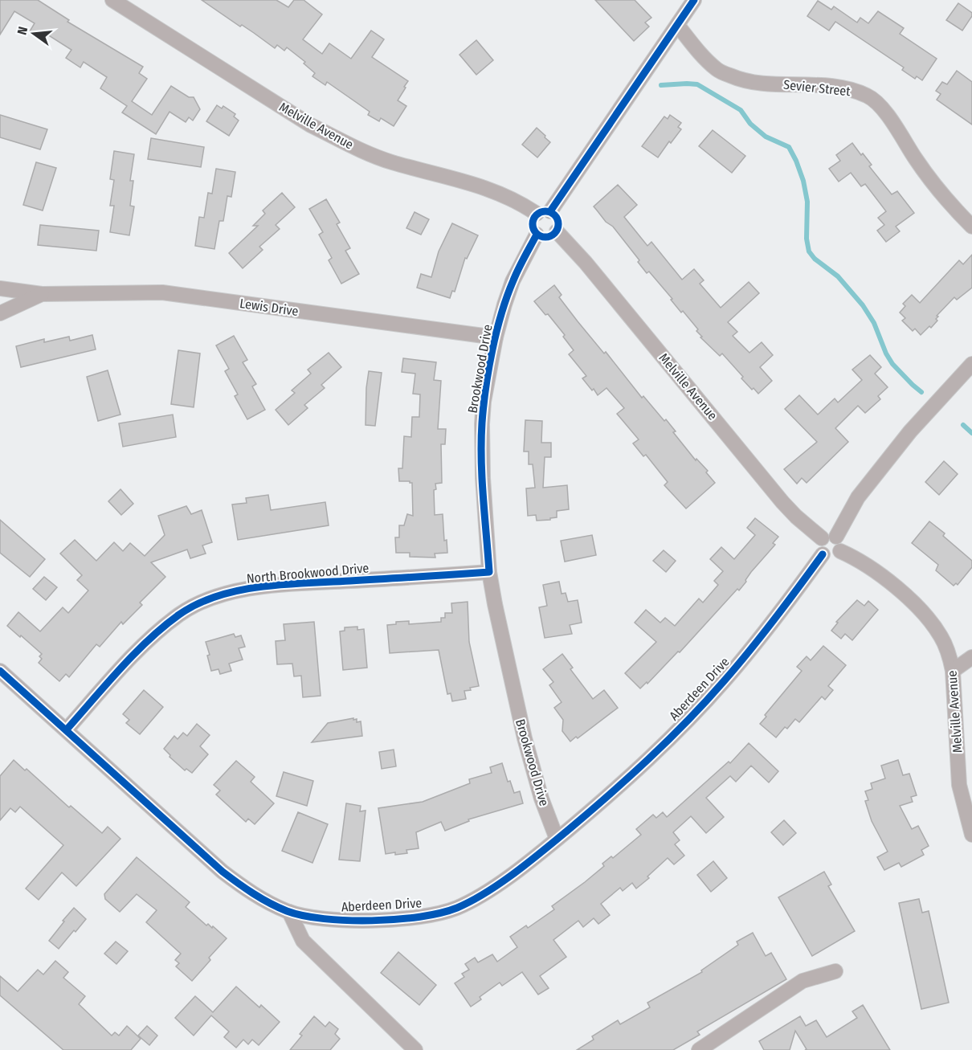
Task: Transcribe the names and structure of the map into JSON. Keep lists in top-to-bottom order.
{
  "streets": {
    "street": [
      "Sevier Street",
      "Melville Avenue",
      "Lewis Drive",
      "Brookwood Drive",
      "North Brookwood Drive",
      "Aberdeen Drive"
    ]
  },
  "crossings": [
    ["Melville Avenue", "Brookwood Drive"],
    ["Melville Avenue", "Aberdeen Drive"],
    ["Lewis Drive", "Brookwood Drive"],
    ["Brookwood Drive", "North Brookwood Drive"],
    ["Brookwood Drive", "Aberdeen Drive"],
    ["North Brookwood Drive", "Aberdeen Drive"]
  ],
  "north": "left"
}
